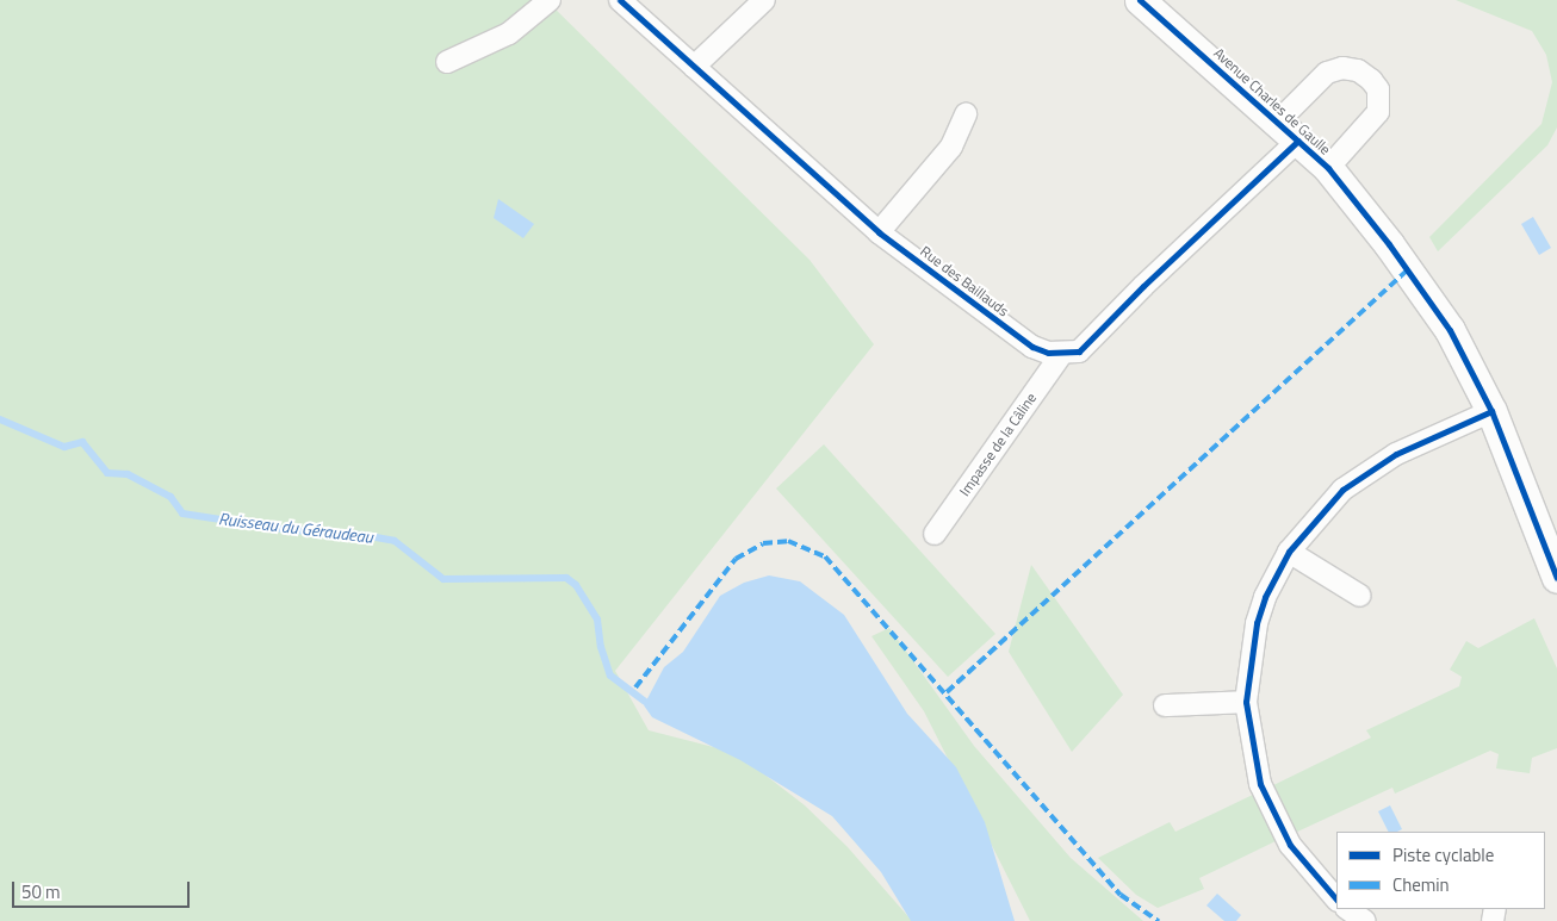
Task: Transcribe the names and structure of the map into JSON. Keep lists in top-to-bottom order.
{
  "streets": {
    "street": ["Avenue Charles de Gaulle", "Rue des Baillauds", "Impasse de la Câline"]
  },
  "crossings": [
    ["Rue des Baillauds", "Impasse de la Câline"]
  ],
  "water": ["Ruisseau du Géraudeau"],
  "legend": ["Piste cyclable", "Chemin"],
  "scale_bar": "50 m"
}
